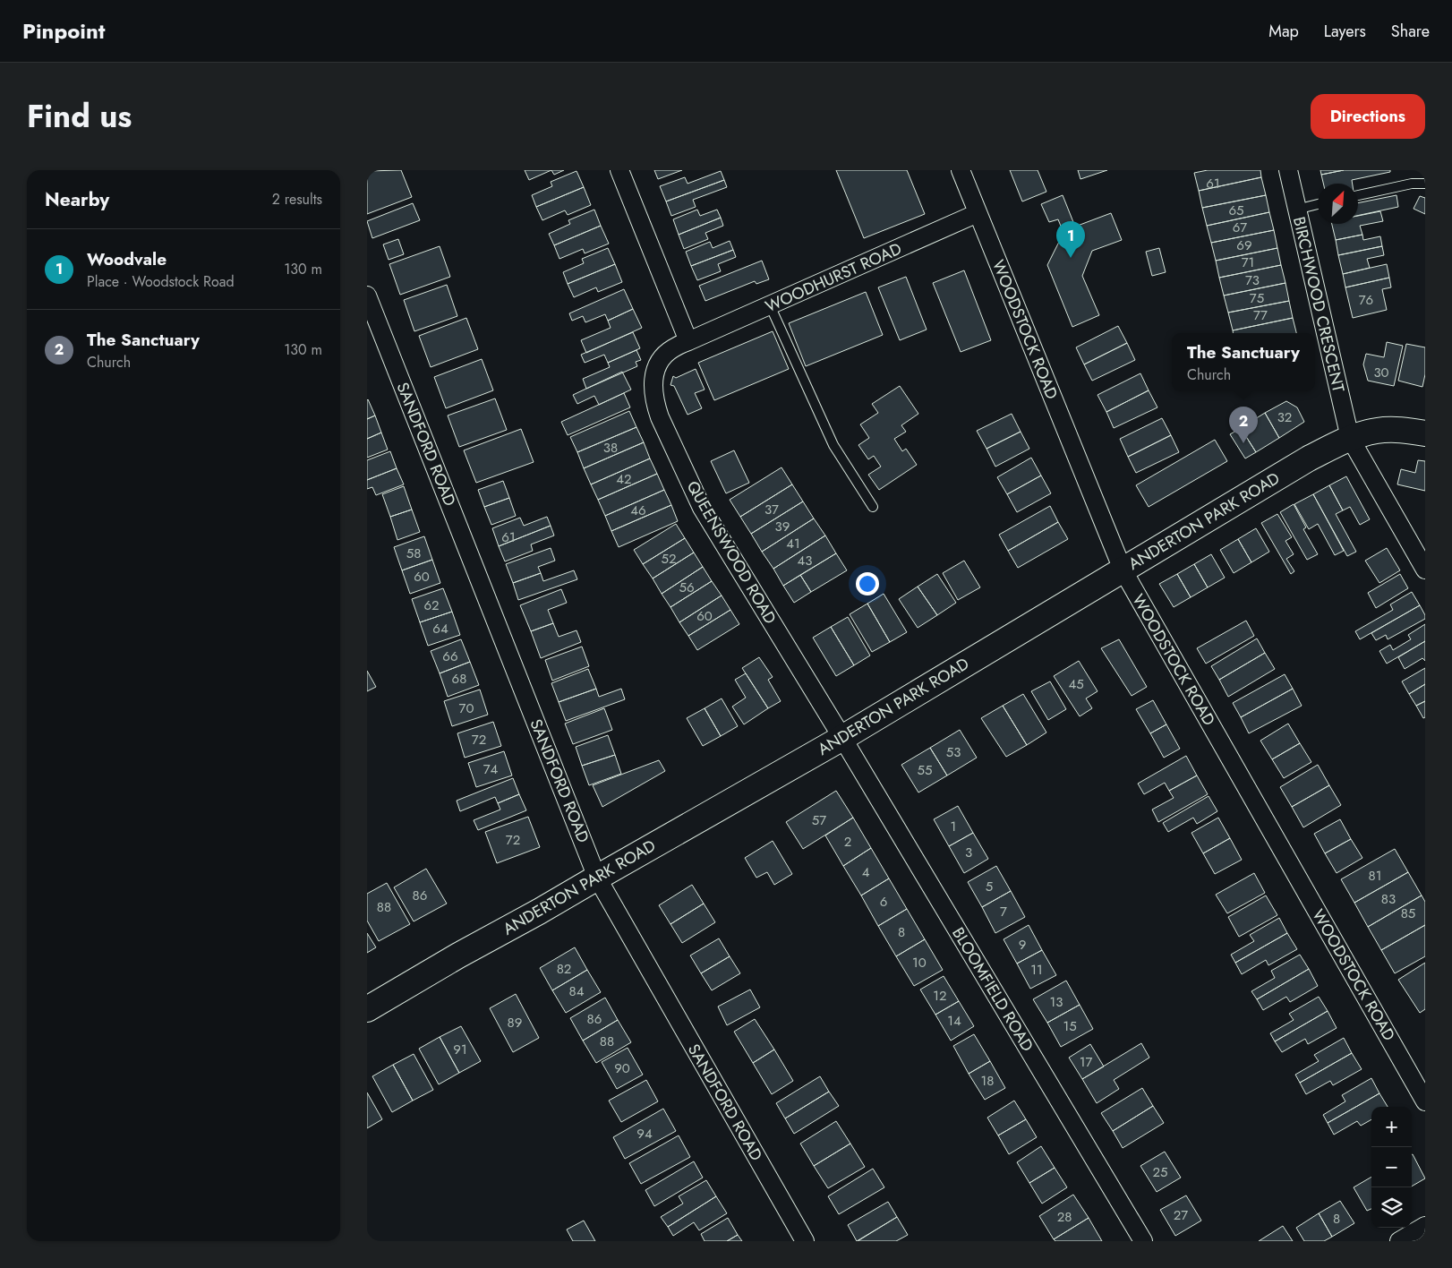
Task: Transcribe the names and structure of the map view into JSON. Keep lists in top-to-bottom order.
{
  "streets": {
    "street": [
      "WOODHURST ROAD",
      "BIRCHWOOD CRESCENT",
      "WOODSTOCK ROAD",
      "SANDFORD ROAD",
      "ANDERTON PARK ROAD",
      "QUEENSWOOD ROAD",
      "BLOOMFIELD ROAD"
    ]
  },
  "crossings": [
    ["WOODHURST ROAD", "WOODSTOCK ROAD"],
    ["WOODHURST ROAD", "QUEENSWOOD ROAD"],
    ["BIRCHWOOD CRESCENT", "ANDERTON PARK ROAD"],
    ["WOODSTOCK ROAD", "ANDERTON PARK ROAD"],
    ["SANDFORD ROAD", "ANDERTON PARK ROAD"],
    ["ANDERTON PARK ROAD", "QUEENSWOOD ROAD"],
    ["ANDERTON PARK ROAD", "BLOOMFIELD ROAD"],
    ["QUEENSWOOD ROAD", "BLOOMFIELD ROAD"]
  ],
  "house_numbers": [
    "61",
    "65",
    "67",
    "69",
    "71",
    "73",
    "75",
    "76",
    "77",
    "30",
    "32",
    "38",
    "42",
    "37",
    "46",
    "39",
    "61",
    "41",
    "58",
    "52",
    "43",
    "60",
    "56",
    "62",
    "60",
    "64",
    "66",
    "68",
    "45",
    "70",
    "72",
    "53",
    "74",
    "55",
    "57",
    "1",
    "72",
    "2",
    "3",
    "4",
    "81",
    "5",
    "86",
    "83",
    "6",
    "88",
    "7",
    "85",
    "8",
    "9",
    "10",
    "82",
    "11",
    "84",
    "12",
    "13",
    "86",
    "14",
    "89",
    "15",
    "88",
    "91",
    "17",
    "90",
    "18",
    "94",
    "25",
    "27",
    "28",
    "8"
  ],
  "north": "top right",
  "page": {
    "header": "Pinpoint",
    "nav": ["Map", "Layers", "Share"],
    "title": "Find us",
    "buttons": "Directions",
    "heading": ["Nearby", "2 results"],
    "pins": ["1", "2"],
    "list": [
      {
        "mark": "1",
        "name": "Woodvale",
        "note": "Place · Woodstock Road",
        "value": "130 m"
      },
      {
        "mark": "2",
        "name": "The Sanctuary",
        "note": "Church",
        "value": "130 m"
      }
    ],
    "popup": ["The Sanctuary", "Church"],
    "map_buttons": ["+", "−"]
  }
}
